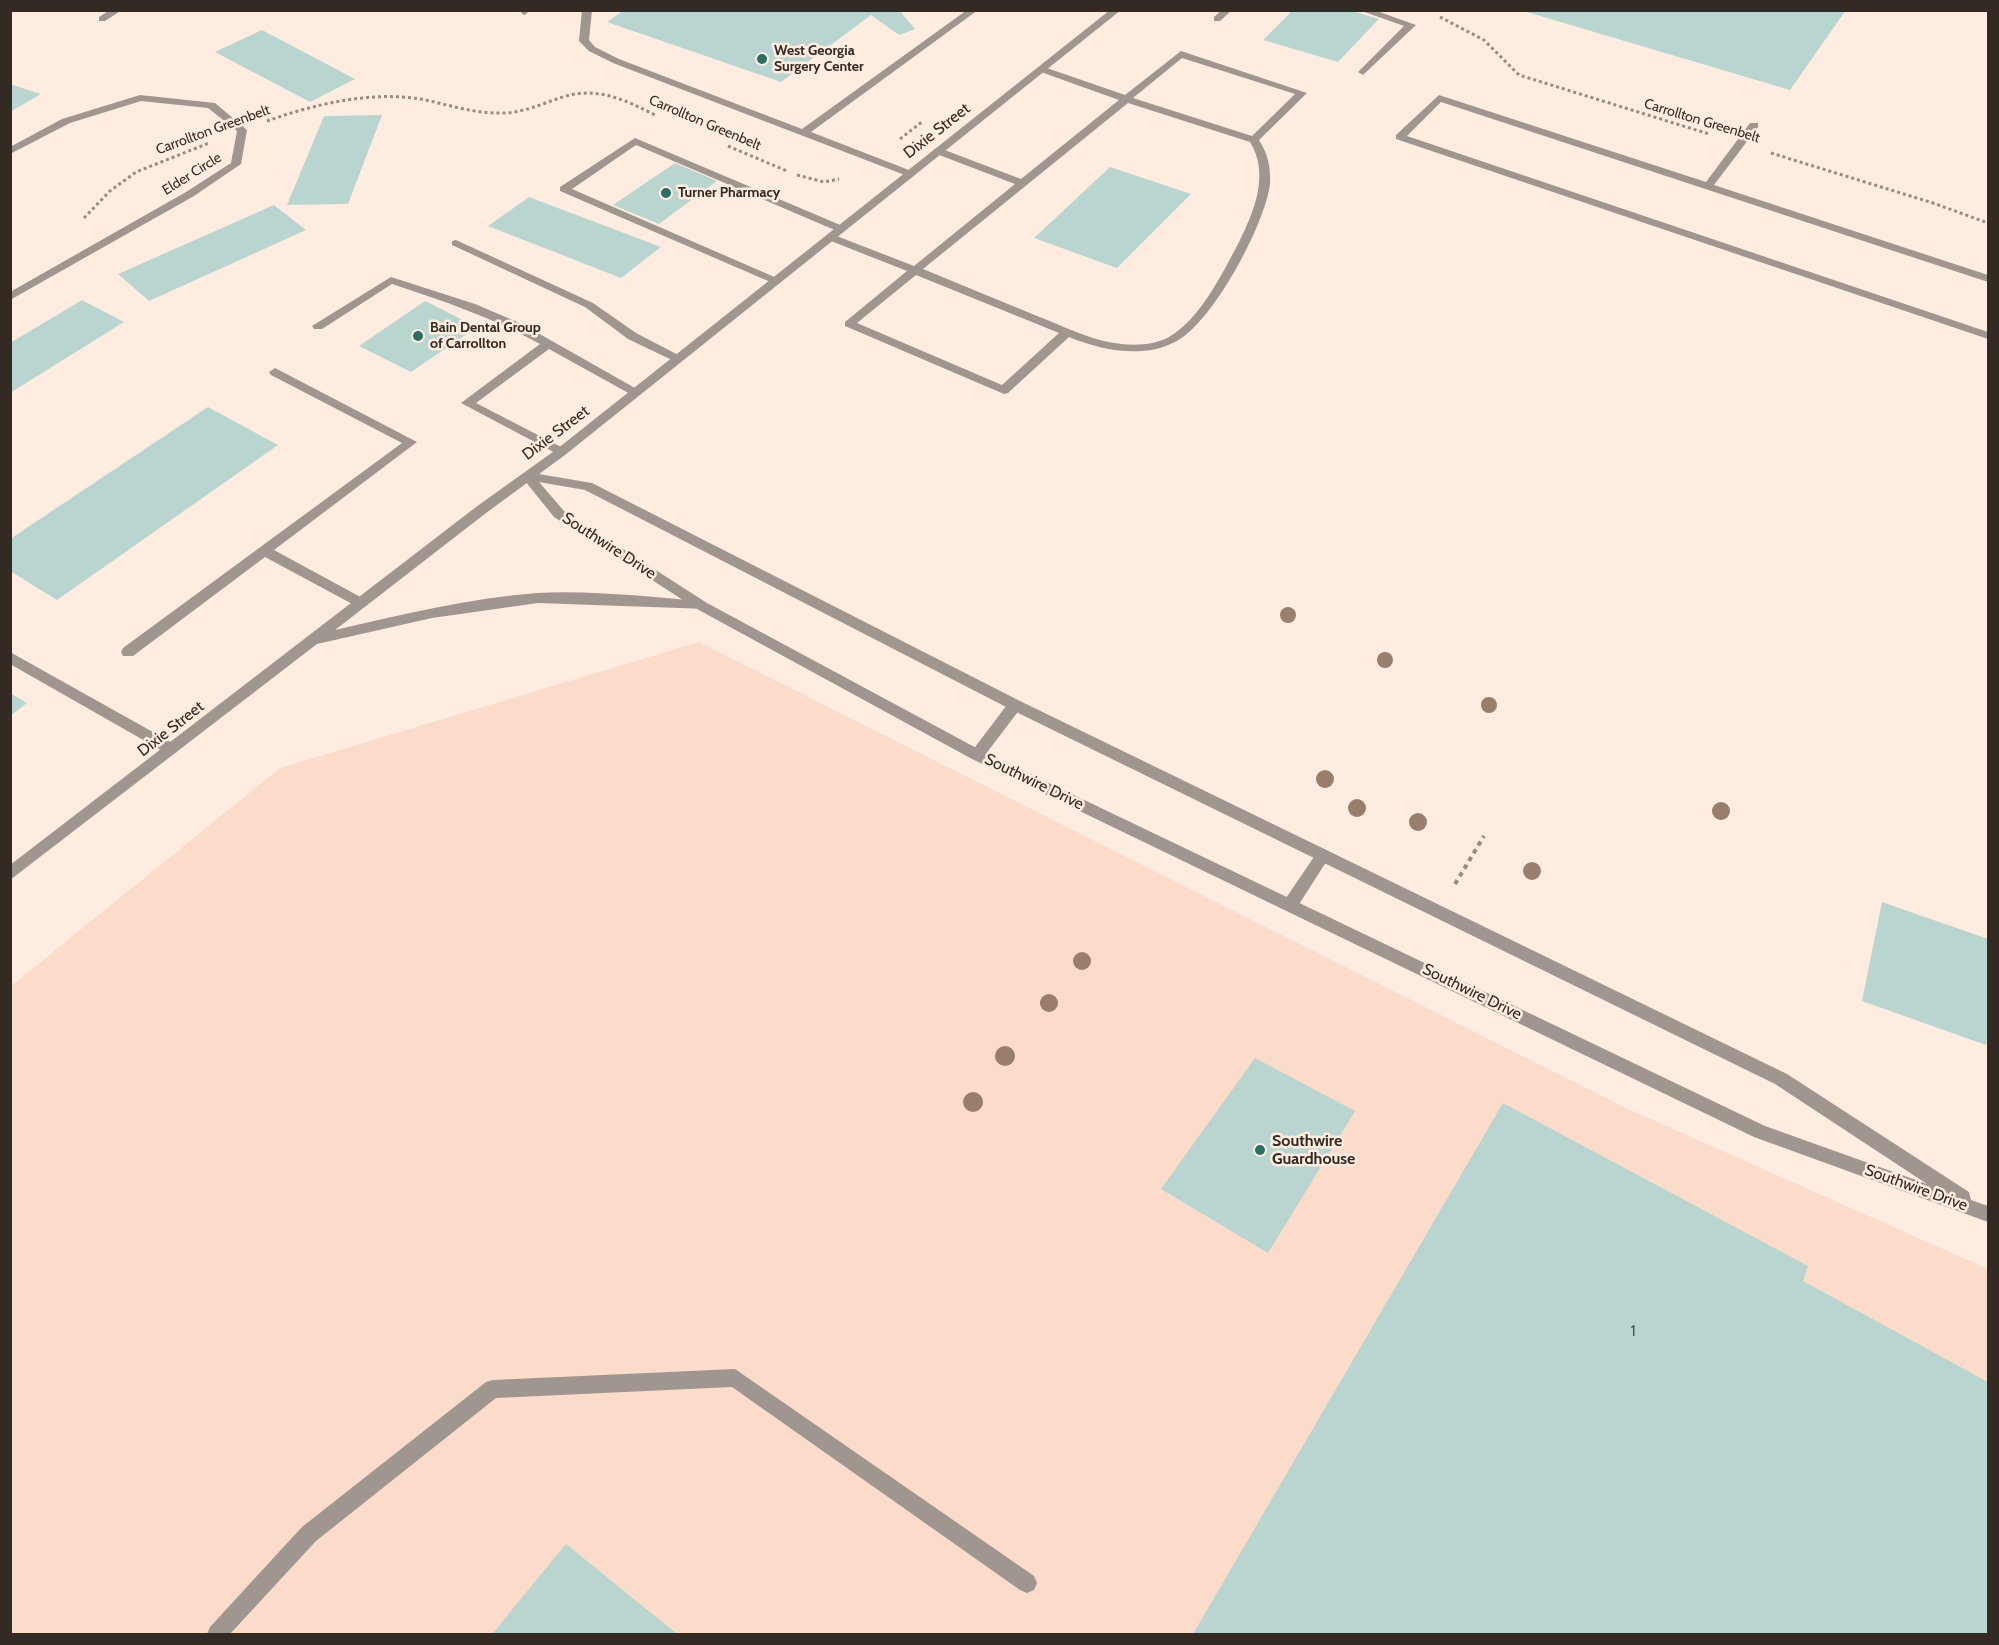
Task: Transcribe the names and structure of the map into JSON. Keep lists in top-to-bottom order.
{
  "streets": {
    "street": ["Dixie Street", "Elder Circle", "Southwire Drive"],
    "path": ["Carrollton Greenbelt"]
  },
  "crossings": [
    ["Carrollton Greenbelt", "Elder Circle"],
    ["Dixie Street", "Southwire Drive"]
  ],
  "places": [
    "West Georgia Surgery Center",
    "Turner Pharmacy",
    "Bain Dental Group of Carrollton",
    "Southwire Guardhouse"
  ],
  "house_numbers": ["1"]
}
